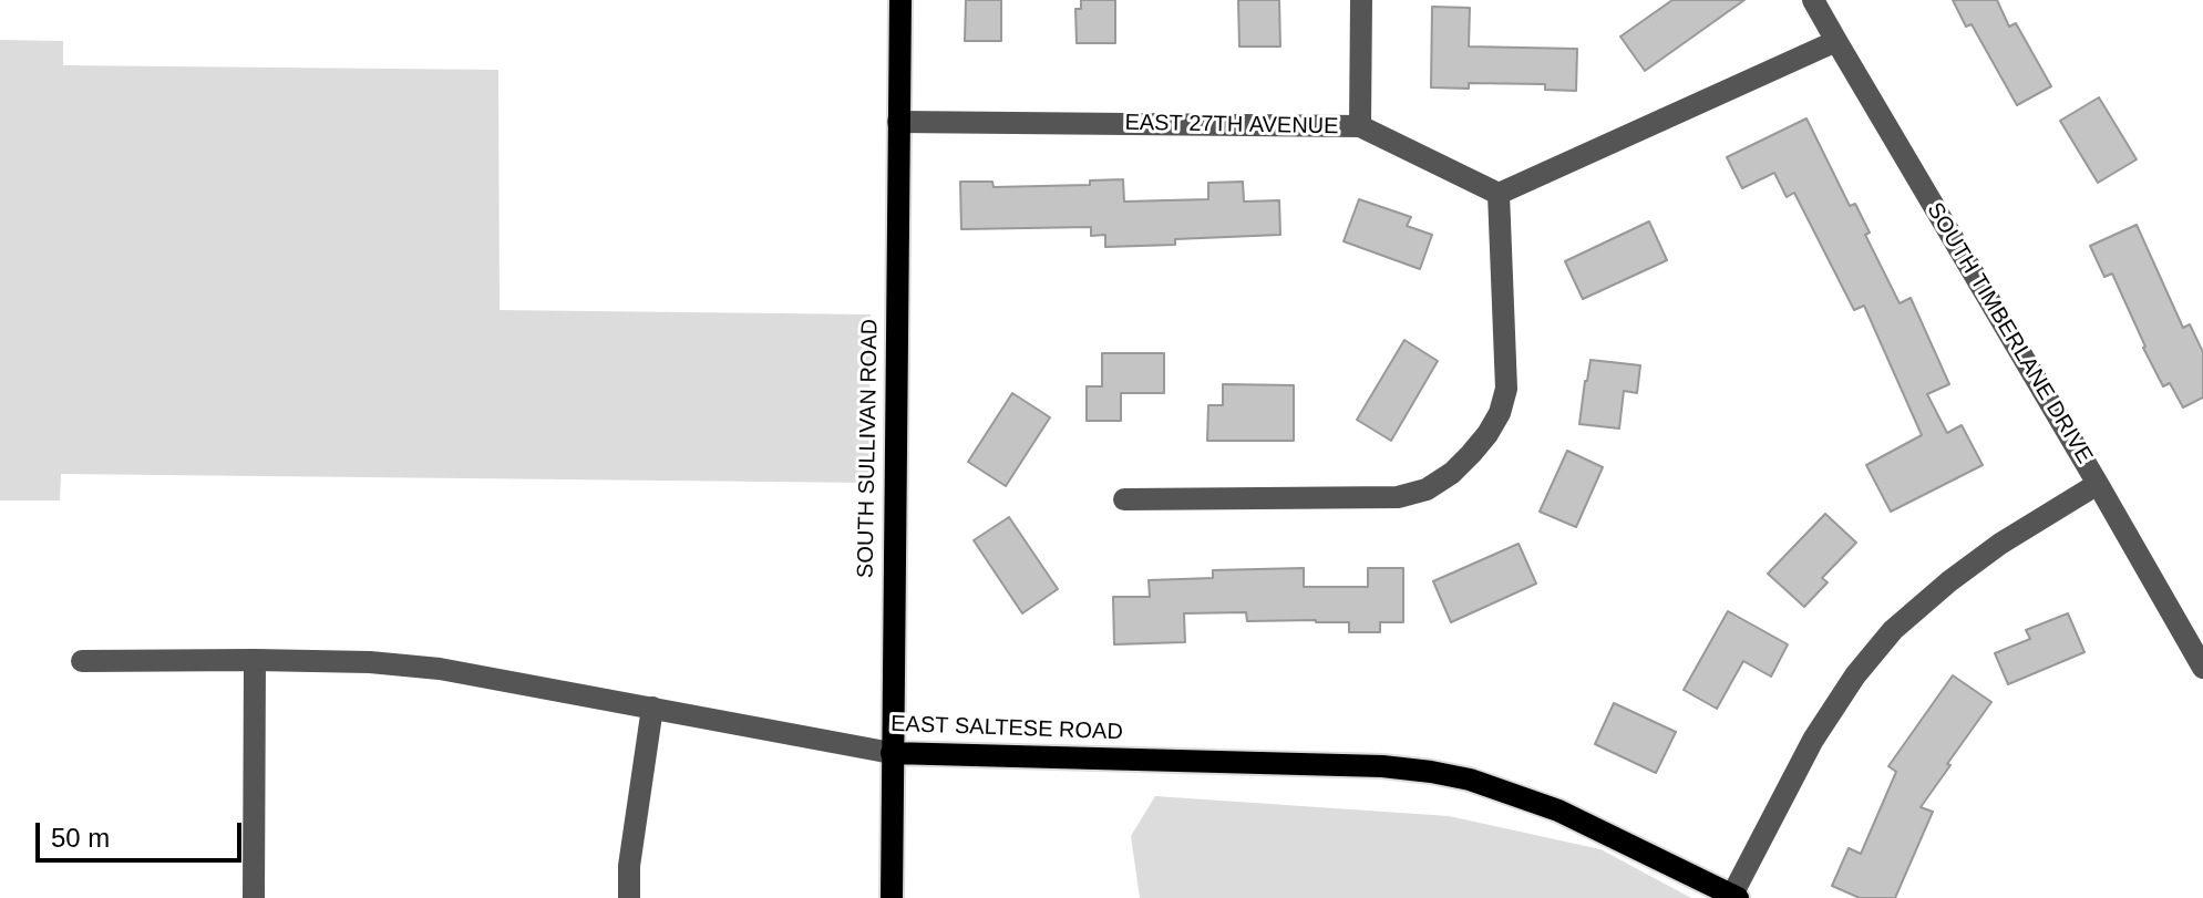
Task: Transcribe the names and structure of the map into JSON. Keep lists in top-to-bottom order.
{
  "streets": {
    "main road": ["SOUTH SULLIVAN ROAD", "EAST SALTESE ROAD"],
    "street": ["EAST 27TH AVENUE", "SOUTH TIMBERLANE DRIVE"]
  },
  "crossings": [
    ["EAST 27TH AVENUE", "SOUTH SULLIVAN ROAD"],
    ["SOUTH SULLIVAN ROAD", "EAST SALTESE ROAD"]
  ],
  "scale_bar": "50 m"
}
